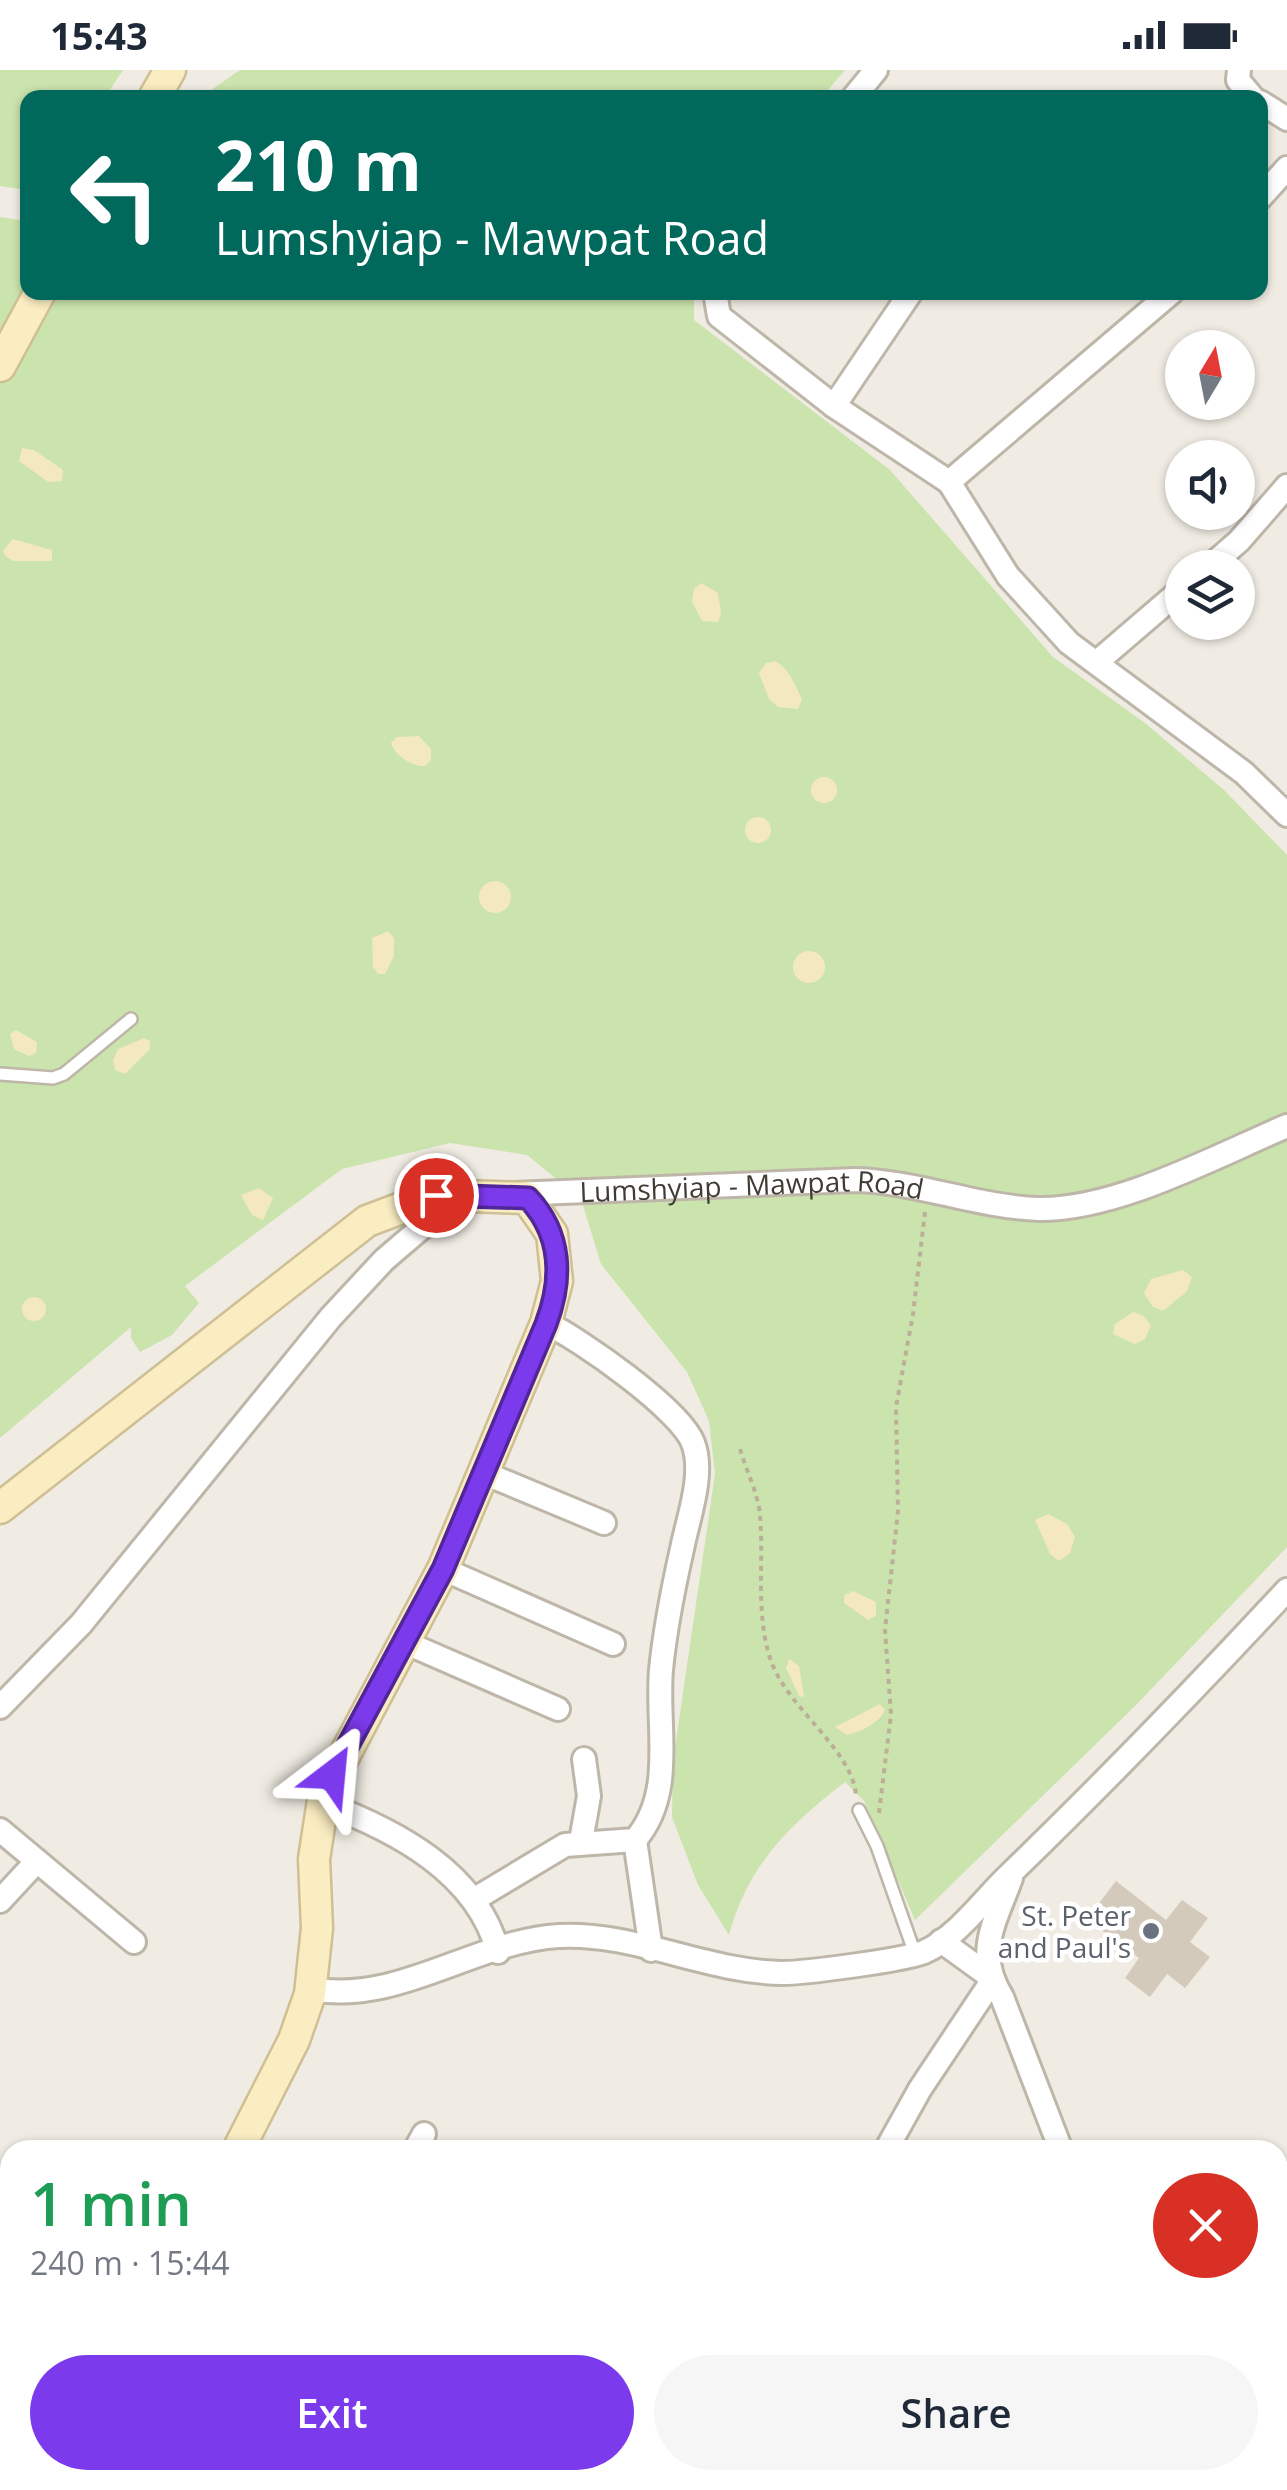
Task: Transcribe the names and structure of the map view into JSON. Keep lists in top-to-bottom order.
{
  "streets": {
    "street": ["Lumshyiap - Mawpat Road"]
  },
  "places": ["St. Peter and Paul's"],
  "north": "top",
  "page": {
    "status": "15:43",
    "turn": ["210 m", "Lumshyiap - Mawpat Road"],
    "heading": ["1 min", "240 m · 15:44"],
    "buttons": ["Exit", "Share"]
  }
}
